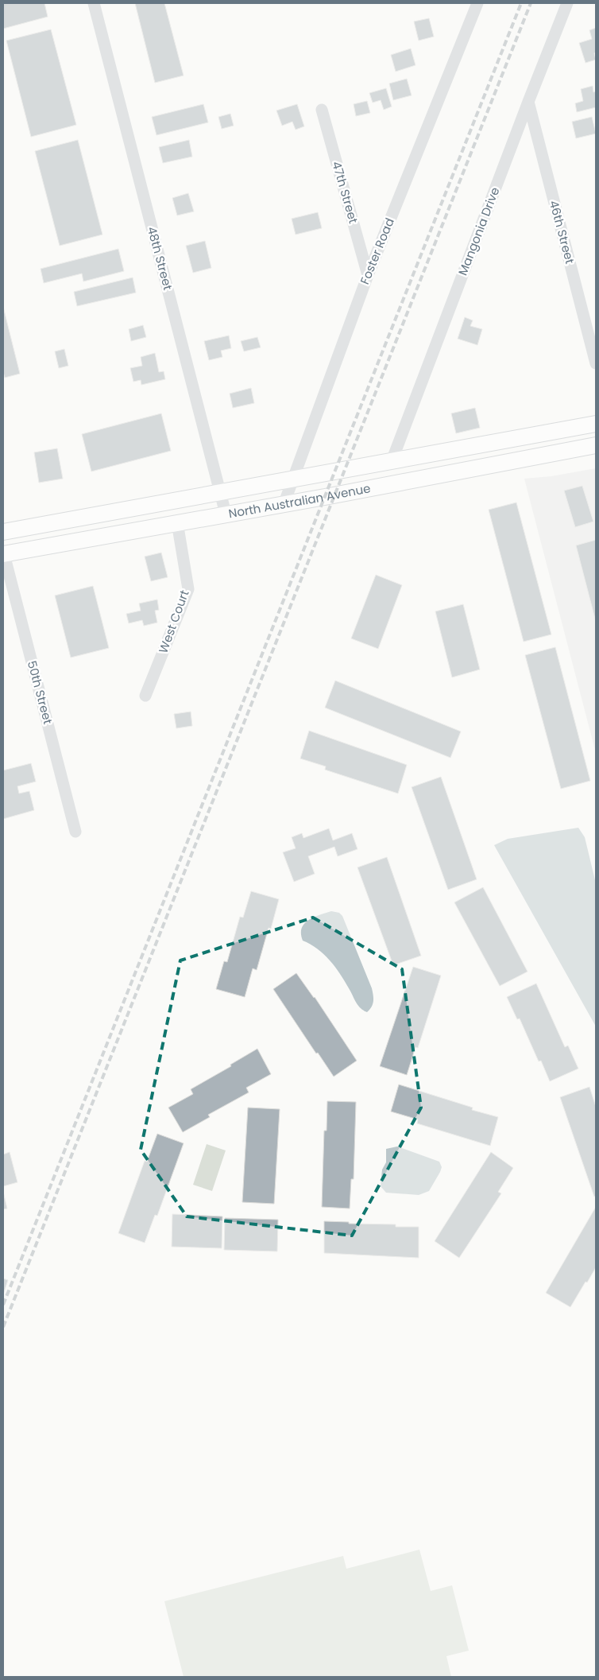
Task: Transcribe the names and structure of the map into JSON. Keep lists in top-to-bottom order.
{
  "streets": {
    "main road": ["North Australian Avenue"],
    "street": [
      "47th Street",
      "Mangonia Drive",
      "46th Street",
      "Foster Road",
      "48th Street",
      "West Court",
      "50th Street"
    ]
  },
  "crossings": [
    ["47th Street", "Foster Road"],
    ["Mangonia Drive", "46th Street"],
    ["Mangonia Drive", "North Australian Avenue"],
    ["Foster Road", "North Australian Avenue"],
    ["48th Street", "North Australian Avenue"],
    ["North Australian Avenue", "West Court"],
    ["North Australian Avenue", "50th Street"]
  ]
}
